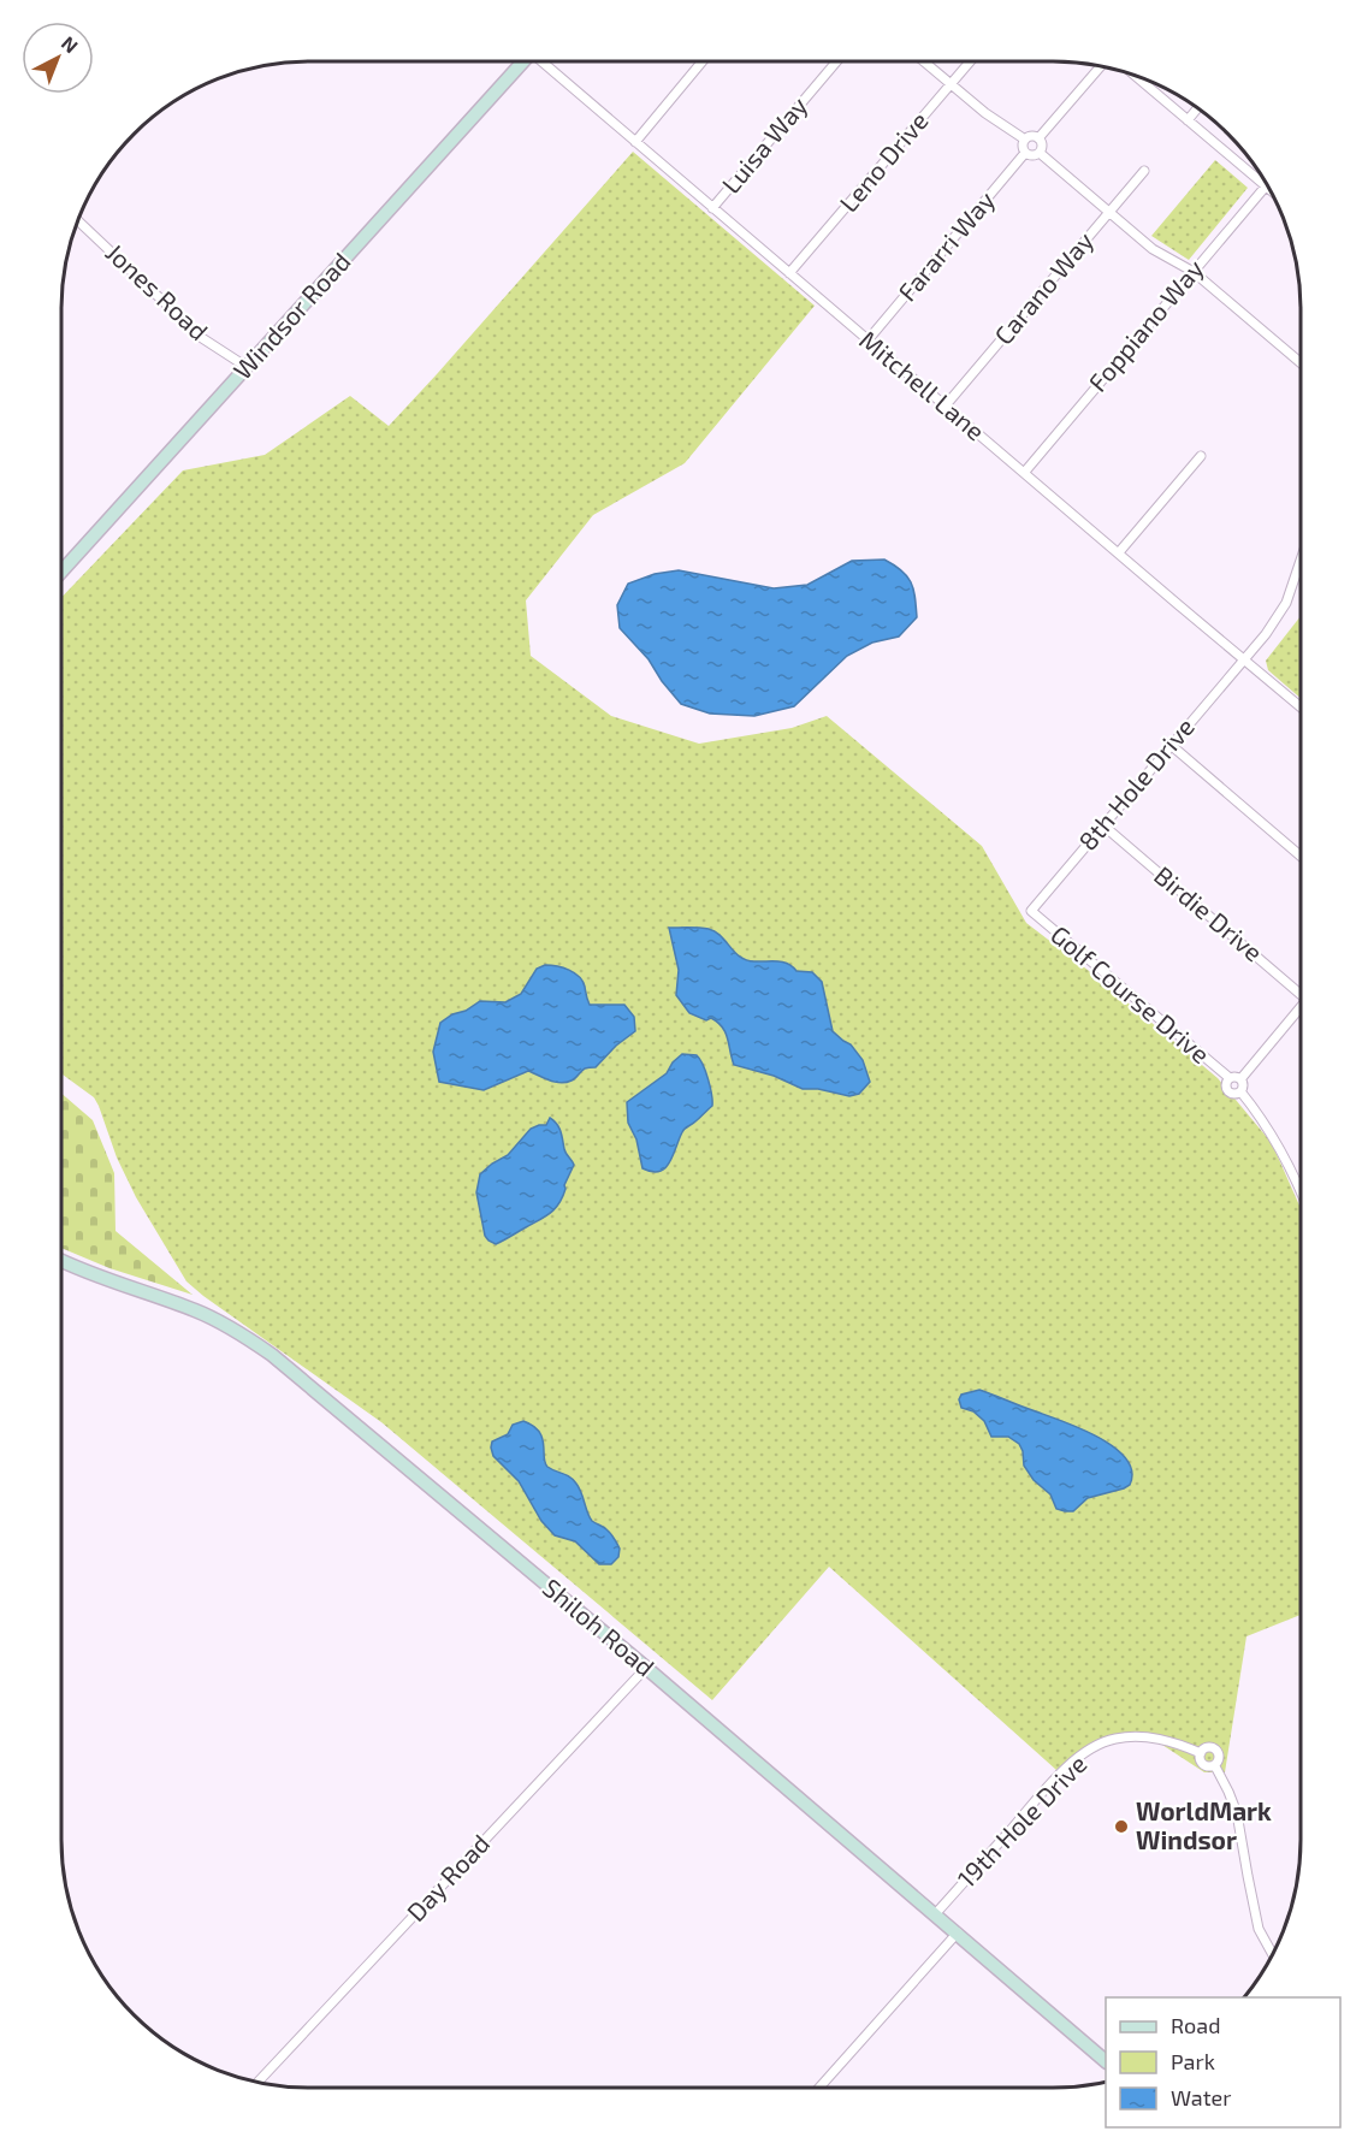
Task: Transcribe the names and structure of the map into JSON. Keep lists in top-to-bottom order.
{
  "streets": {
    "main road": ["Windsor Road", "Shiloh Road"],
    "street": [
      "Luisa Way",
      "Leno Drive",
      "Fararri Way",
      "Carano Way",
      "Jones Road",
      "Foppiano Way",
      "Mitchell Lane",
      "8th Hole Drive",
      "Birdie Drive",
      "Golf Course Drive",
      "19th Hole Drive",
      "Day Road"
    ]
  },
  "crossings": [
    ["Luisa Way", "Mitchell Lane"],
    ["Leno Drive", "Mitchell Lane"],
    ["Fararri Way", "Mitchell Lane"],
    ["Carano Way", "Mitchell Lane"],
    ["Jones Road", "Windsor Road"],
    ["Foppiano Way", "Mitchell Lane"],
    ["Mitchell Lane", "8th Hole Drive"],
    ["8th Hole Drive", "Birdie Drive"],
    ["8th Hole Drive", "Golf Course Drive"],
    ["Shiloh Road", "19th Hole Drive"],
    ["Shiloh Road", "Day Road"]
  ],
  "places": ["WorldMark Windsor"],
  "legend": ["Road", "Park", "Water"],
  "north": "top right"
}
